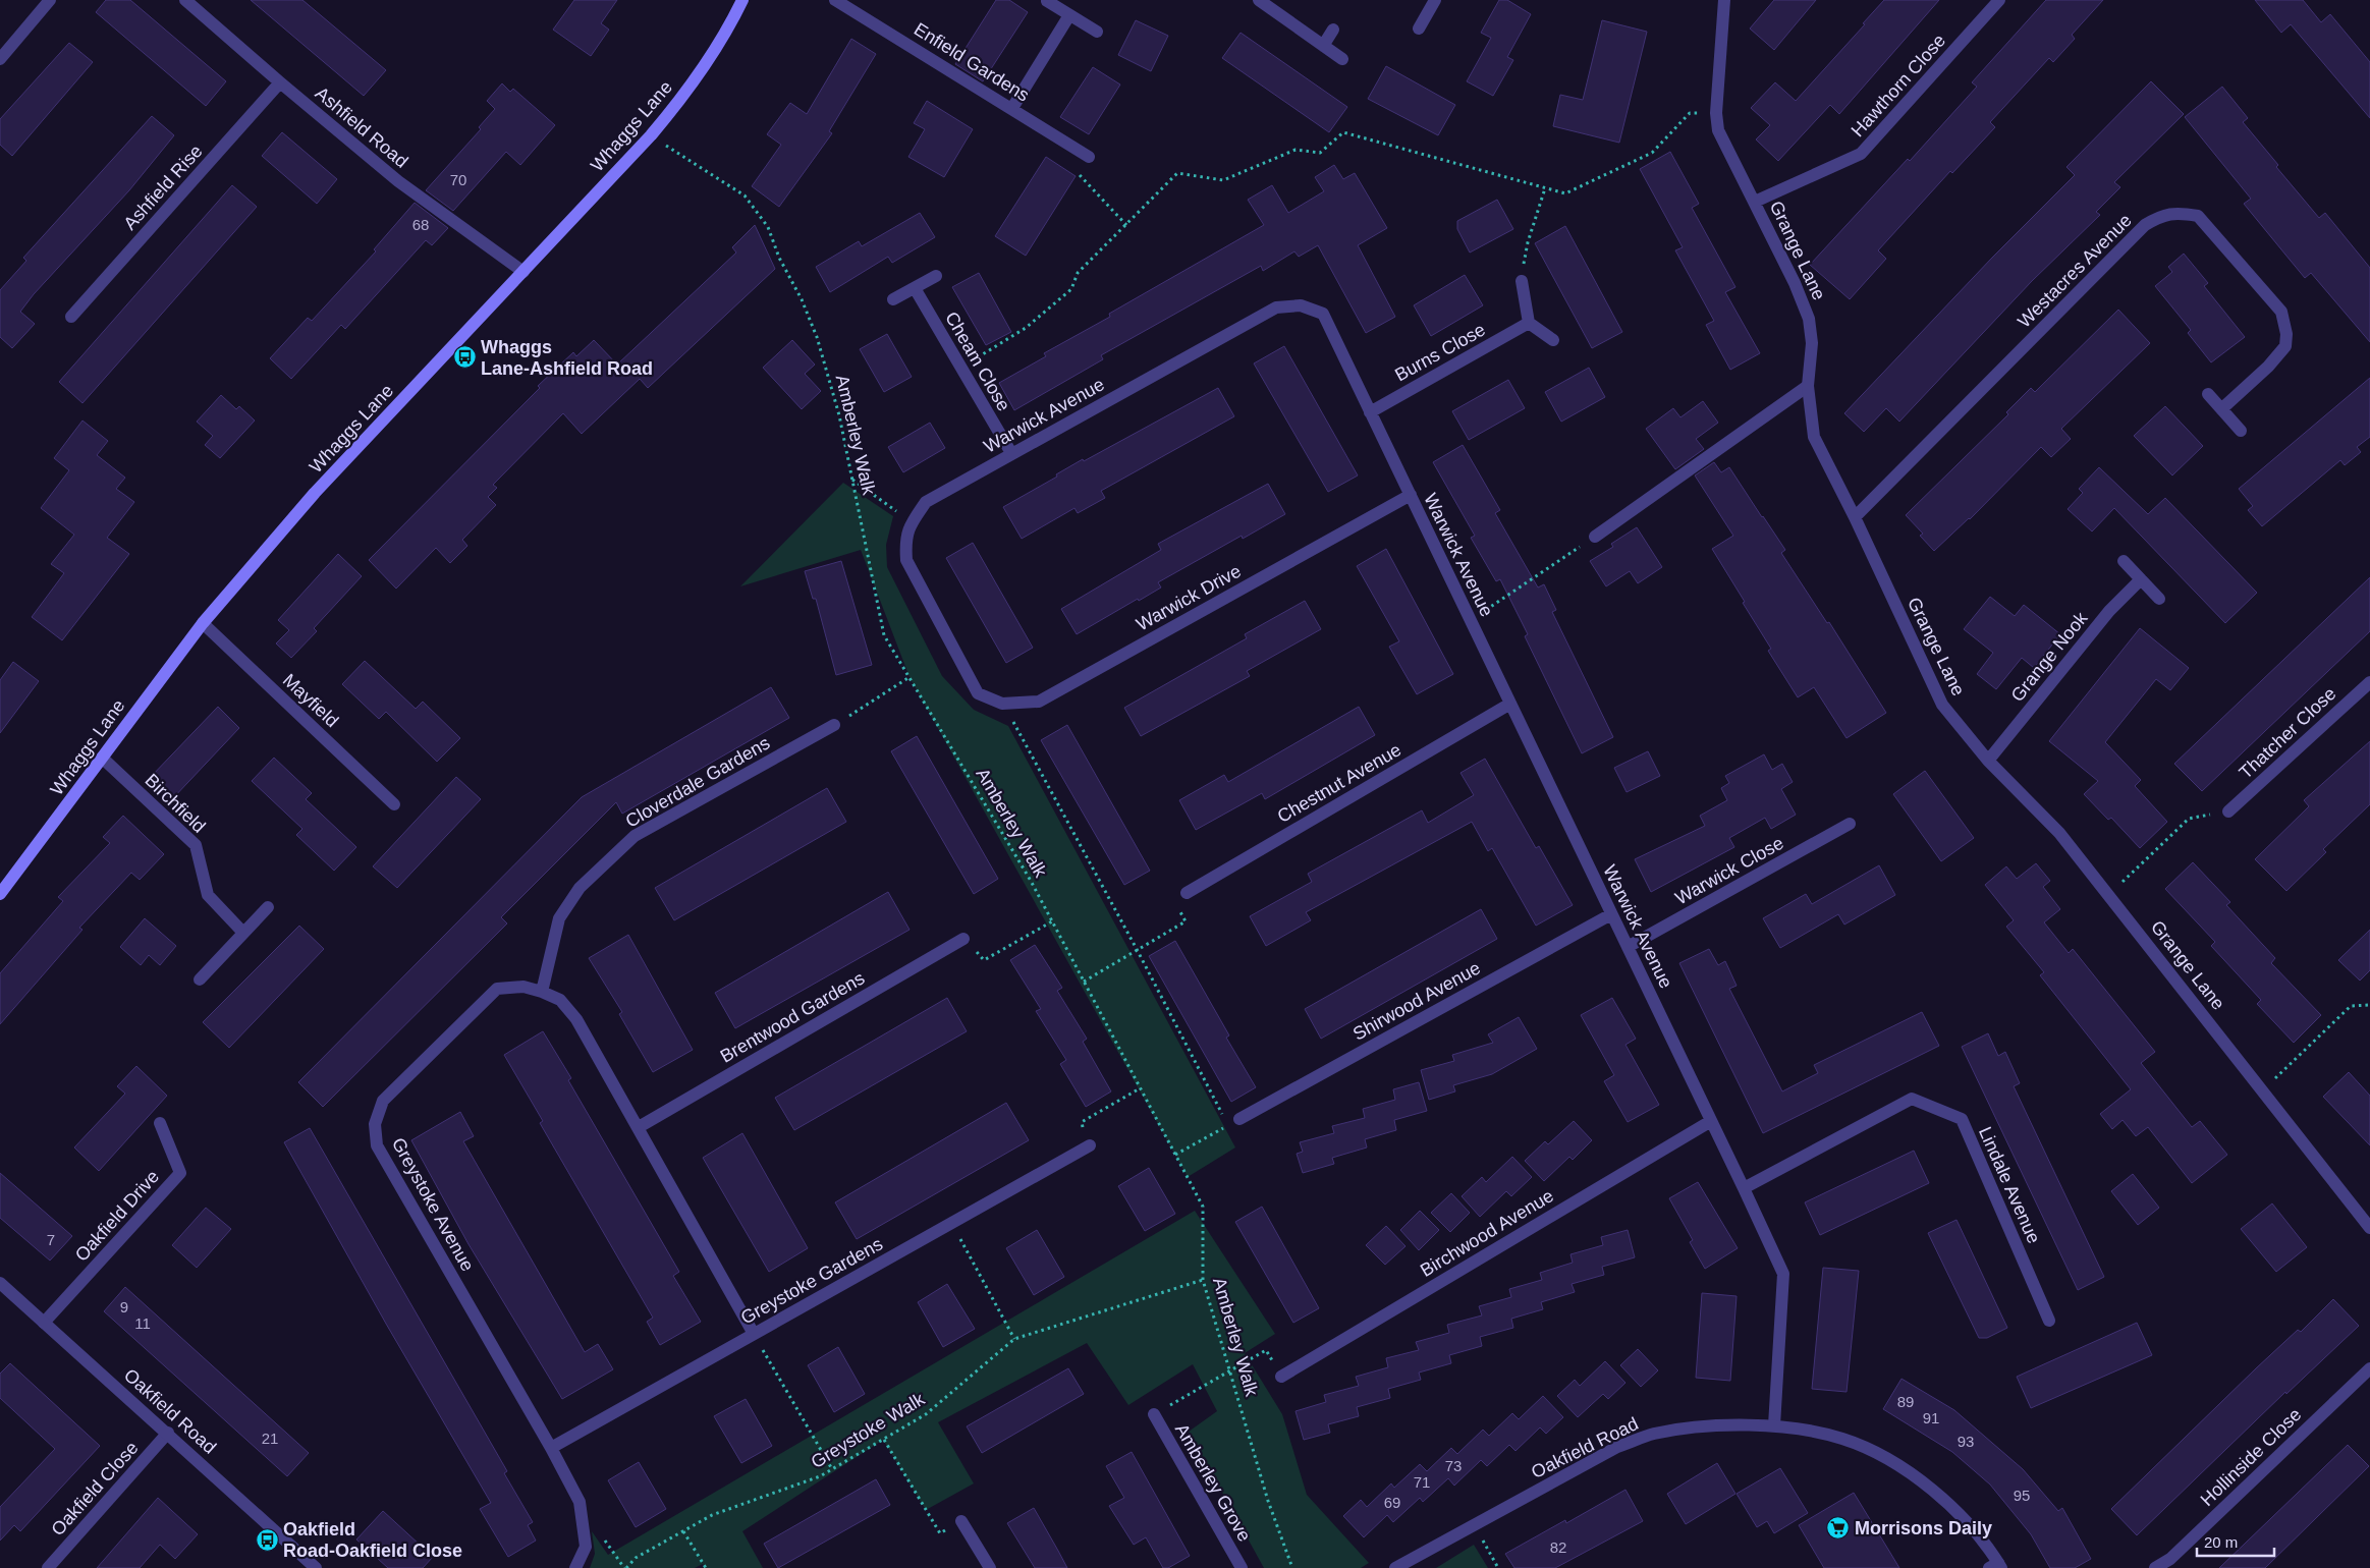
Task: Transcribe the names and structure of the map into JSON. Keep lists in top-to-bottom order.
{
  "streets": {
    "main road": ["Whaggs Lane"],
    "street": [
      "Enfield Gardens",
      "Hawthorn Close",
      "Ashfield Road",
      "Ashfield Rise",
      "Grange Lane",
      "Westacres Avenue",
      "Burns Close",
      "Cheam Close",
      "Warwick Avenue",
      "Warwick Drive",
      "Grange Nook",
      "Mayfield",
      "Thatcher Close",
      "Cloverdale Gardens",
      "Chestnut Avenue",
      "Birchfield",
      "Warwick Close",
      "Shirwood Avenue",
      "Brentwood Gardens",
      "Lindale Avenue",
      "Greystoke Avenue",
      "Oakfield Drive",
      "Birchwood Avenue",
      "Greystoke Gardens",
      "Oakfield Road",
      "Hollinside Close",
      "Amberley Grove",
      "Oakfield Close"
    ],
    "path": ["Amberley Walk", "Greystoke Walk"]
  },
  "crossings": [
    ["Hawthorn Close", "Grange Lane"],
    ["Whaggs Lane", "Ashfield Road"],
    ["Whaggs Lane", "Amberley Walk"],
    ["Whaggs Lane", "Mayfield"],
    ["Whaggs Lane", "Birchfield"],
    ["Ashfield Road", "Ashfield Rise"],
    ["Grange Lane", "Westacres Avenue"],
    ["Grange Lane", "Grange Nook"],
    ["Burns Close", "Warwick Avenue"],
    ["Cheam Close", "Warwick Avenue"],
    ["Warwick Avenue", "Warwick Drive"],
    ["Warwick Avenue", "Chestnut Avenue"],
    ["Warwick Avenue", "Warwick Close"],
    ["Warwick Avenue", "Shirwood Avenue"],
    ["Warwick Avenue", "Lindale Avenue"],
    ["Warwick Avenue", "Birchwood Avenue"],
    ["Warwick Avenue", "Oakfield Road"],
    ["Amberley Walk", "Greystoke Walk"],
    ["Cloverdale Gardens", "Greystoke Avenue"],
    ["Brentwood Gardens", "Greystoke Avenue"],
    ["Greystoke Avenue", "Greystoke Gardens"],
    ["Oakfield Drive", "Oakfield Road"],
    ["Oakfield Road", "Oakfield Close"]
  ],
  "places": {
    "bus stop": ["Whaggs Lane-Ashfield Road", "Oakfield Road-Oakfield Close"],
    "supermarket": ["Morrisons Daily"]
  },
  "house_numbers": [
    "70",
    "68",
    "7",
    "9",
    "11",
    "89",
    "91",
    "21",
    "93",
    "73",
    "71",
    "95",
    "69",
    "82"
  ],
  "scale_bar": "20 m"
}
